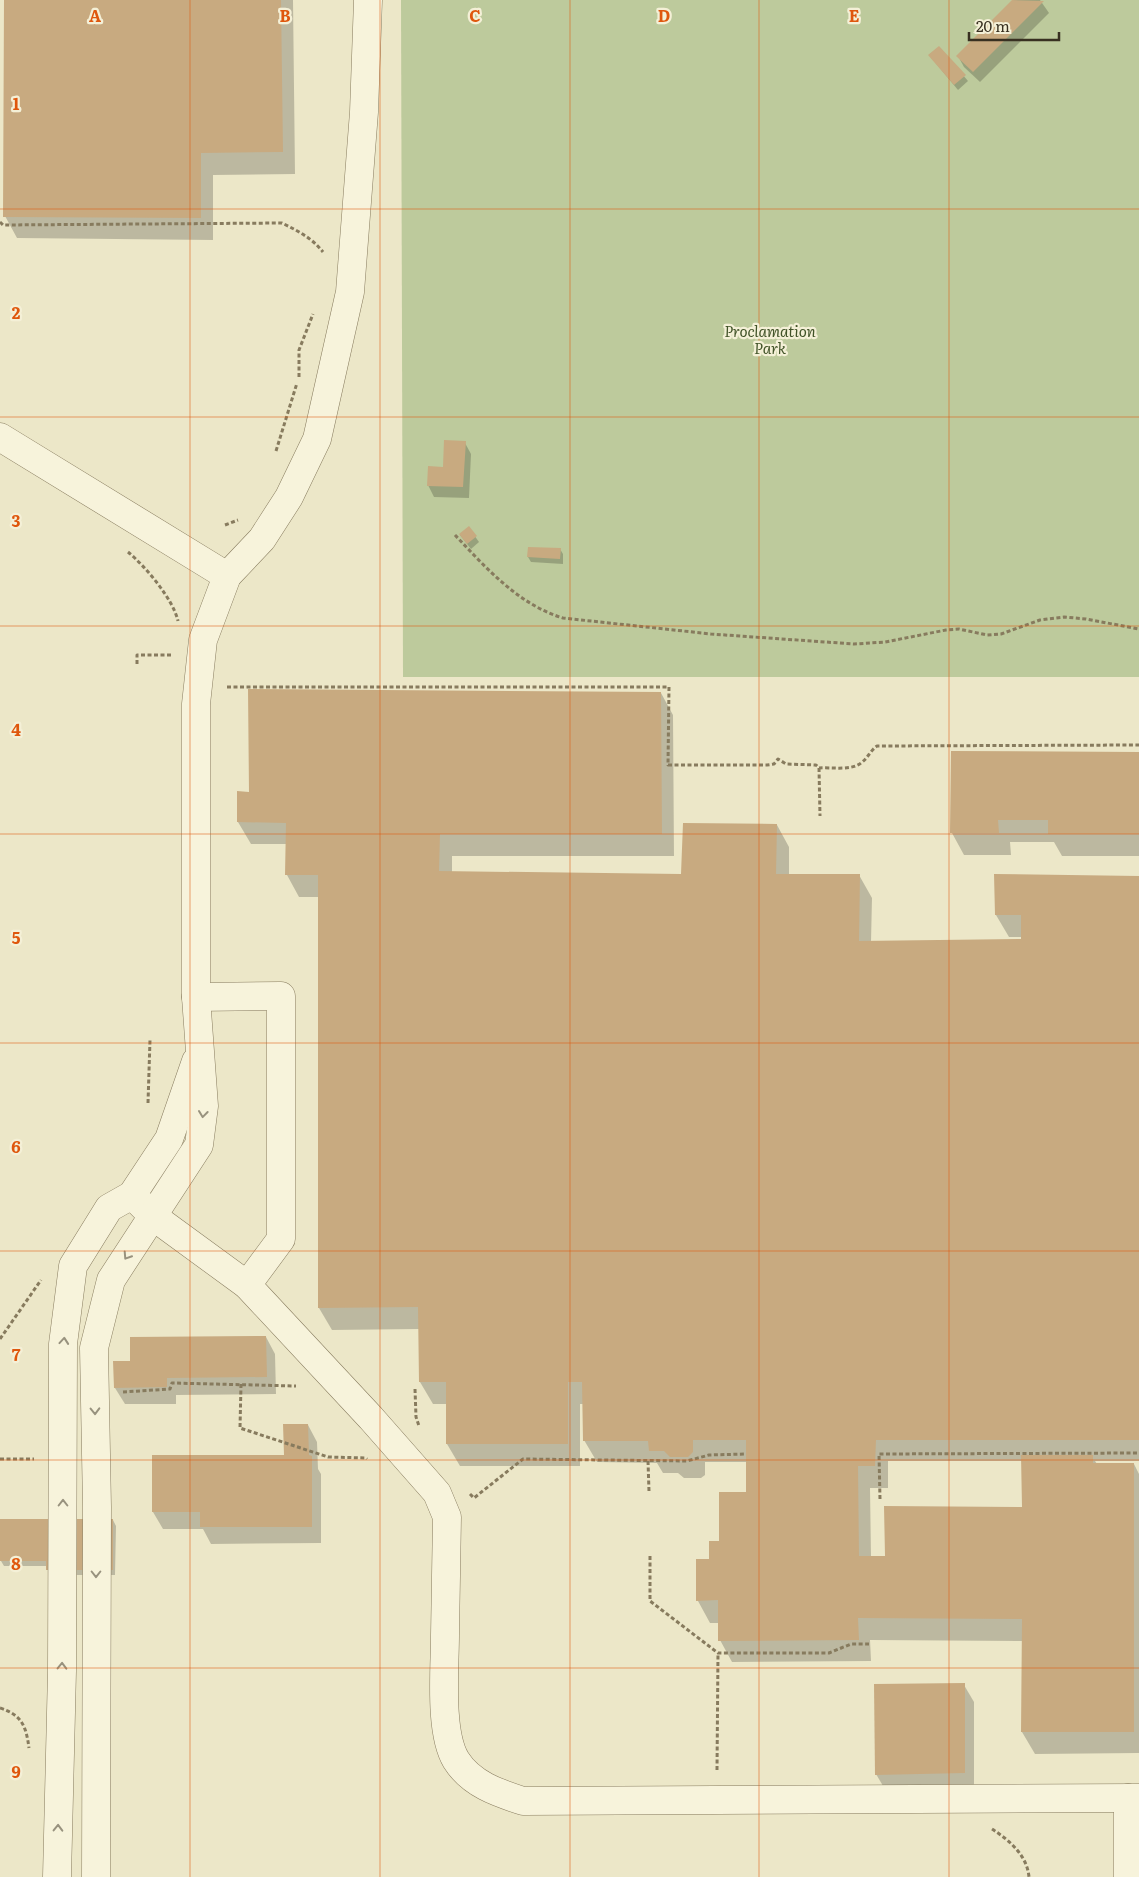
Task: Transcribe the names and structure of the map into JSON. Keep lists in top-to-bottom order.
{
  "parks": ["Proclamation Park"],
  "scale_bar": "20 m",
  "grid": {
    "columns": [
      "A",
      "B",
      "C",
      "D",
      "E"
    ],
    "rows": [
      "1",
      "2",
      "3",
      "4",
      "5",
      "6",
      "7",
      "8",
      "9"
    ]
  }
}
